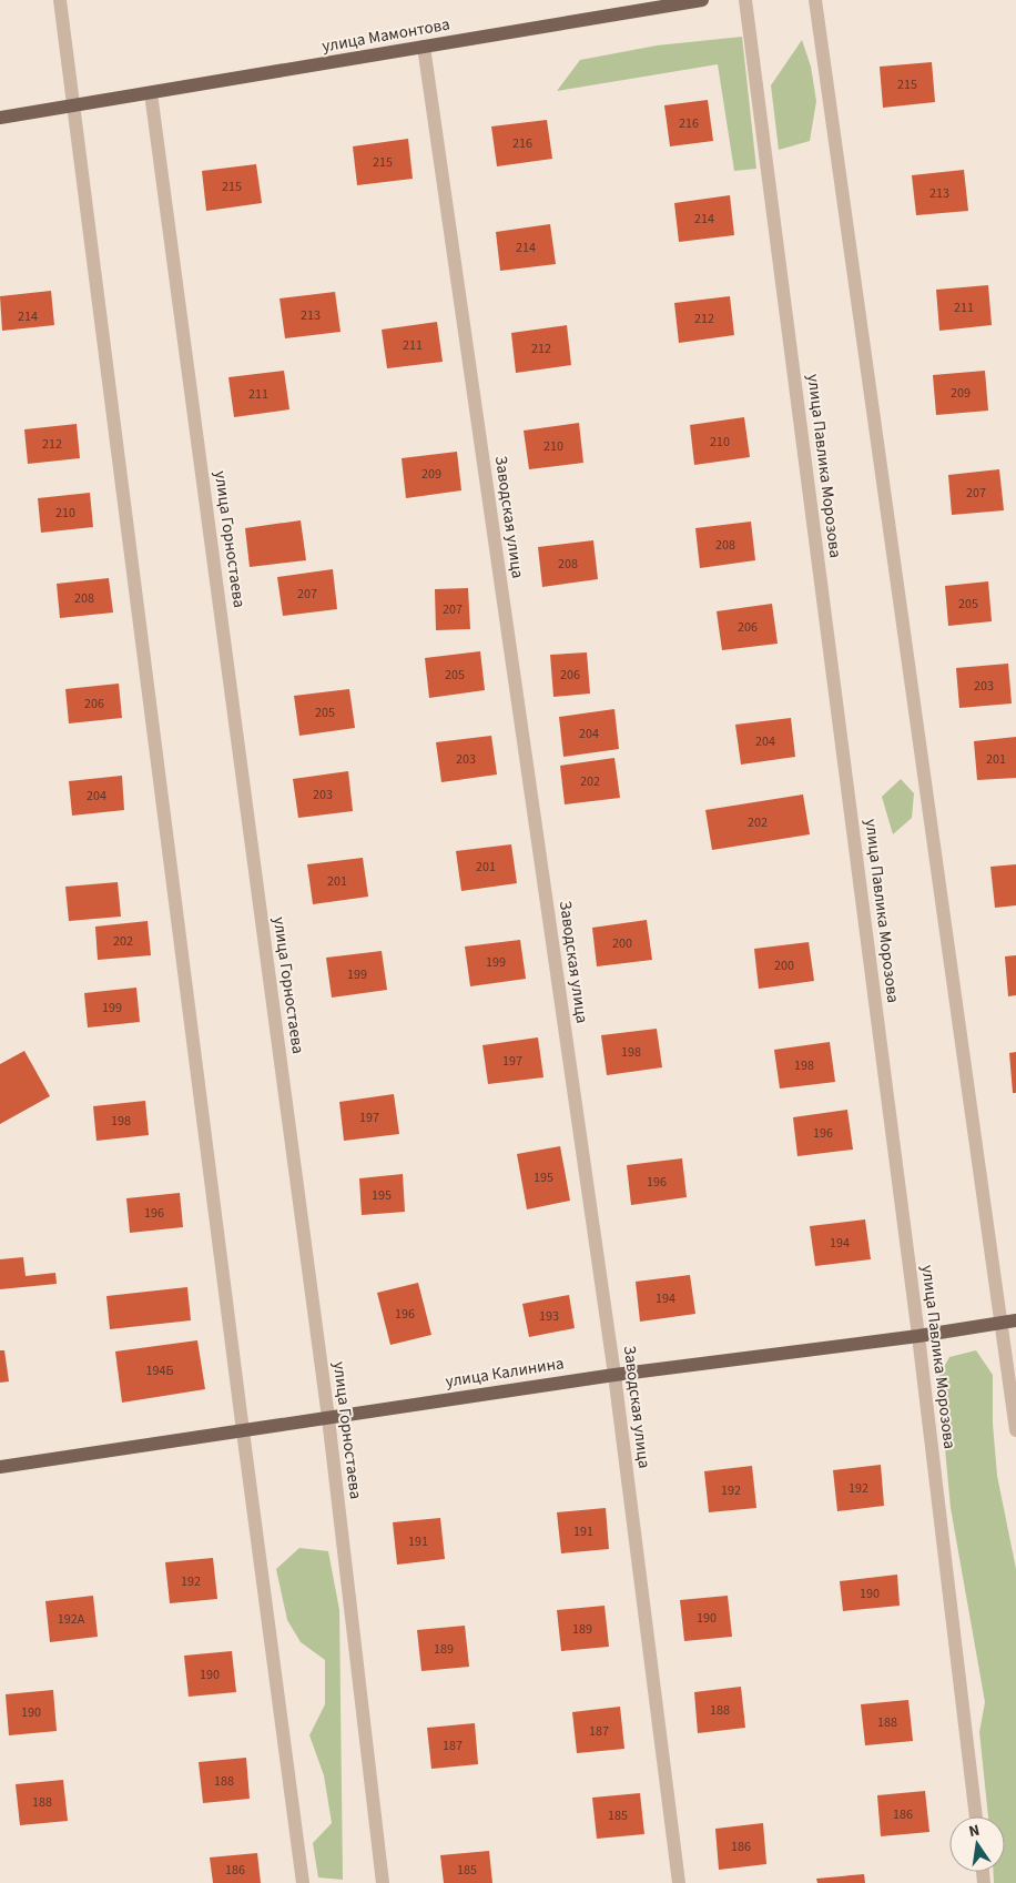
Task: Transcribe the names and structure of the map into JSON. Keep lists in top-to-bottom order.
{
  "streets": {
    "main road": ["улица Мамонтова", "улица Калинина"],
    "street": ["улица Павлика Морозова", "Заводская улица", "улица Горностаева"]
  },
  "crossings": [
    ["улица Мамонтова", "Заводская улица"],
    ["улица Мамонтова", "улица Горностаева"],
    ["улица Павлика Морозова", "улица Калинина"],
    ["Заводская улица", "улица Калинина"],
    ["улица Горностаева", "улица Калинина"]
  ],
  "house_numbers": [
    "215",
    "216",
    "216",
    "215",
    "215",
    "213",
    "214",
    "214",
    "211",
    "213",
    "214",
    "212",
    "211",
    "212",
    "209",
    "211",
    "210",
    "212",
    "210",
    "209",
    "207",
    "210",
    "208",
    "208",
    "207",
    "208",
    "205",
    "207",
    "206",
    "205",
    "206",
    "203",
    "206",
    "205",
    "204",
    "204",
    "203",
    "201",
    "202",
    "203",
    "204",
    "202",
    "201",
    "201",
    "202",
    "200",
    "199",
    "200",
    "199",
    "199",
    "198",
    "197",
    "198",
    "197",
    "198",
    "196",
    "195",
    "196",
    "195",
    "196",
    "194",
    "194",
    "196",
    "193",
    "194Б",
    "192",
    "192",
    "191",
    "191",
    "192",
    "190",
    "190",
    "192А",
    "189",
    "189",
    "190",
    "188",
    "190",
    "188",
    "187",
    "187",
    "188",
    "188",
    "186",
    "185",
    "186",
    "186",
    "185"
  ],
  "north": "top"
}
